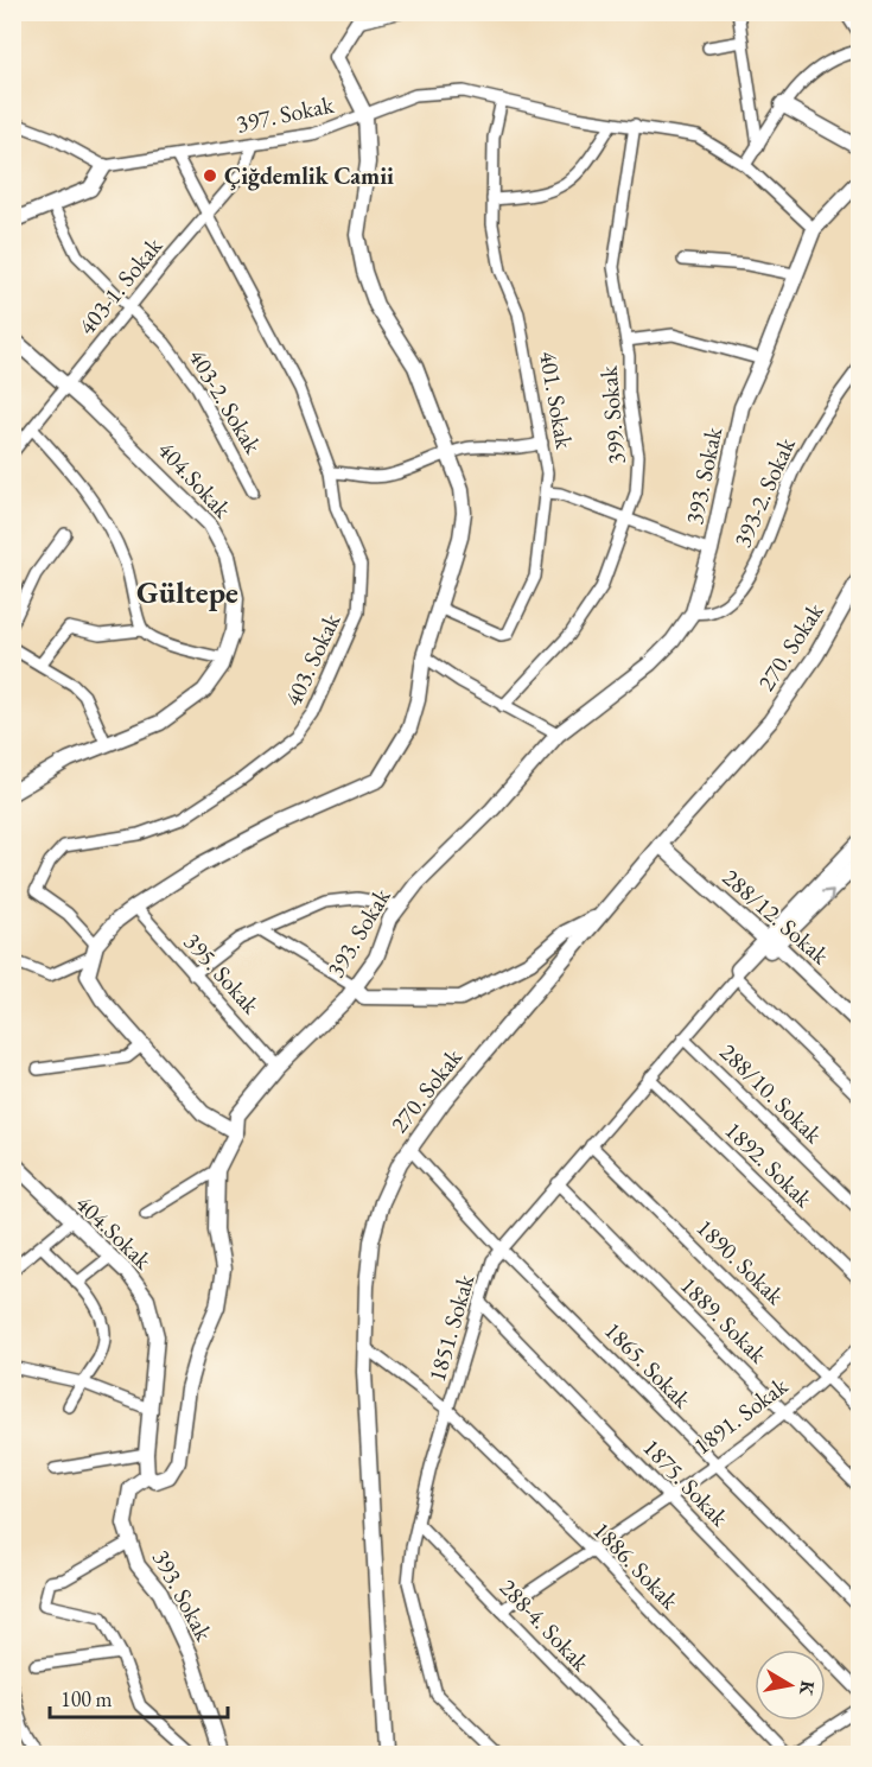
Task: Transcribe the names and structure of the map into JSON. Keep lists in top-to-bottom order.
{
  "streets": {
    "street": [
      "397. Sokak",
      "403-1. Sokak",
      "401. Sokak",
      "403-2. Sokak",
      "399. Sokak",
      "393. Sokak",
      "404.Sokak",
      "393-2. Sokak",
      "270. Sokak",
      "403. Sokak",
      "288/12. Sokak",
      "395. Sokak",
      "288/10. Sokak",
      "1892. Sokak",
      "1890. Sokak",
      "1889. Sokak",
      "1851. Sokak",
      "1865. Sokak",
      "1891. Sokak",
      "1875. Sokak",
      "1886. Sokak",
      "288-4. Sokak"
    ]
  },
  "crossings": [
    ["397. Sokak", "403-1. Sokak"],
    ["397. Sokak", "401. Sokak"],
    ["397. Sokak", "399. Sokak"],
    ["397. Sokak", "393. Sokak"],
    ["397. Sokak", "403. Sokak"],
    ["403-1. Sokak", "403-2. Sokak"],
    ["403-1. Sokak", "404.Sokak"],
    ["403-1. Sokak", "403. Sokak"],
    ["393. Sokak", "404.Sokak"],
    ["393. Sokak", "393-2. Sokak"],
    ["393. Sokak", "395. Sokak"],
    ["270. Sokak", "288/12. Sokak"],
    ["270. Sokak", "1865. Sokak"],
    ["270. Sokak", "1886. Sokak"],
    ["288/10. Sokak", "1851. Sokak"],
    ["1892. Sokak", "1851. Sokak"],
    ["1890. Sokak", "1851. Sokak"],
    ["1890. Sokak", "1891. Sokak"],
    ["1889. Sokak", "1851. Sokak"],
    ["1889. Sokak", "1891. Sokak"],
    ["1851. Sokak", "1865. Sokak"],
    ["1851. Sokak", "1875. Sokak"],
    ["1851. Sokak", "1886. Sokak"],
    ["1851. Sokak", "288-4. Sokak"],
    ["1865. Sokak", "1891. Sokak"],
    ["1891. Sokak", "1875. Sokak"],
    ["1891. Sokak", "1886. Sokak"],
    ["1891. Sokak", "288-4. Sokak"]
  ],
  "districts": ["Gültepe"],
  "places": ["Çiğdemlik Camii"],
  "scale_bar": "100 m",
  "north": "right"
}
